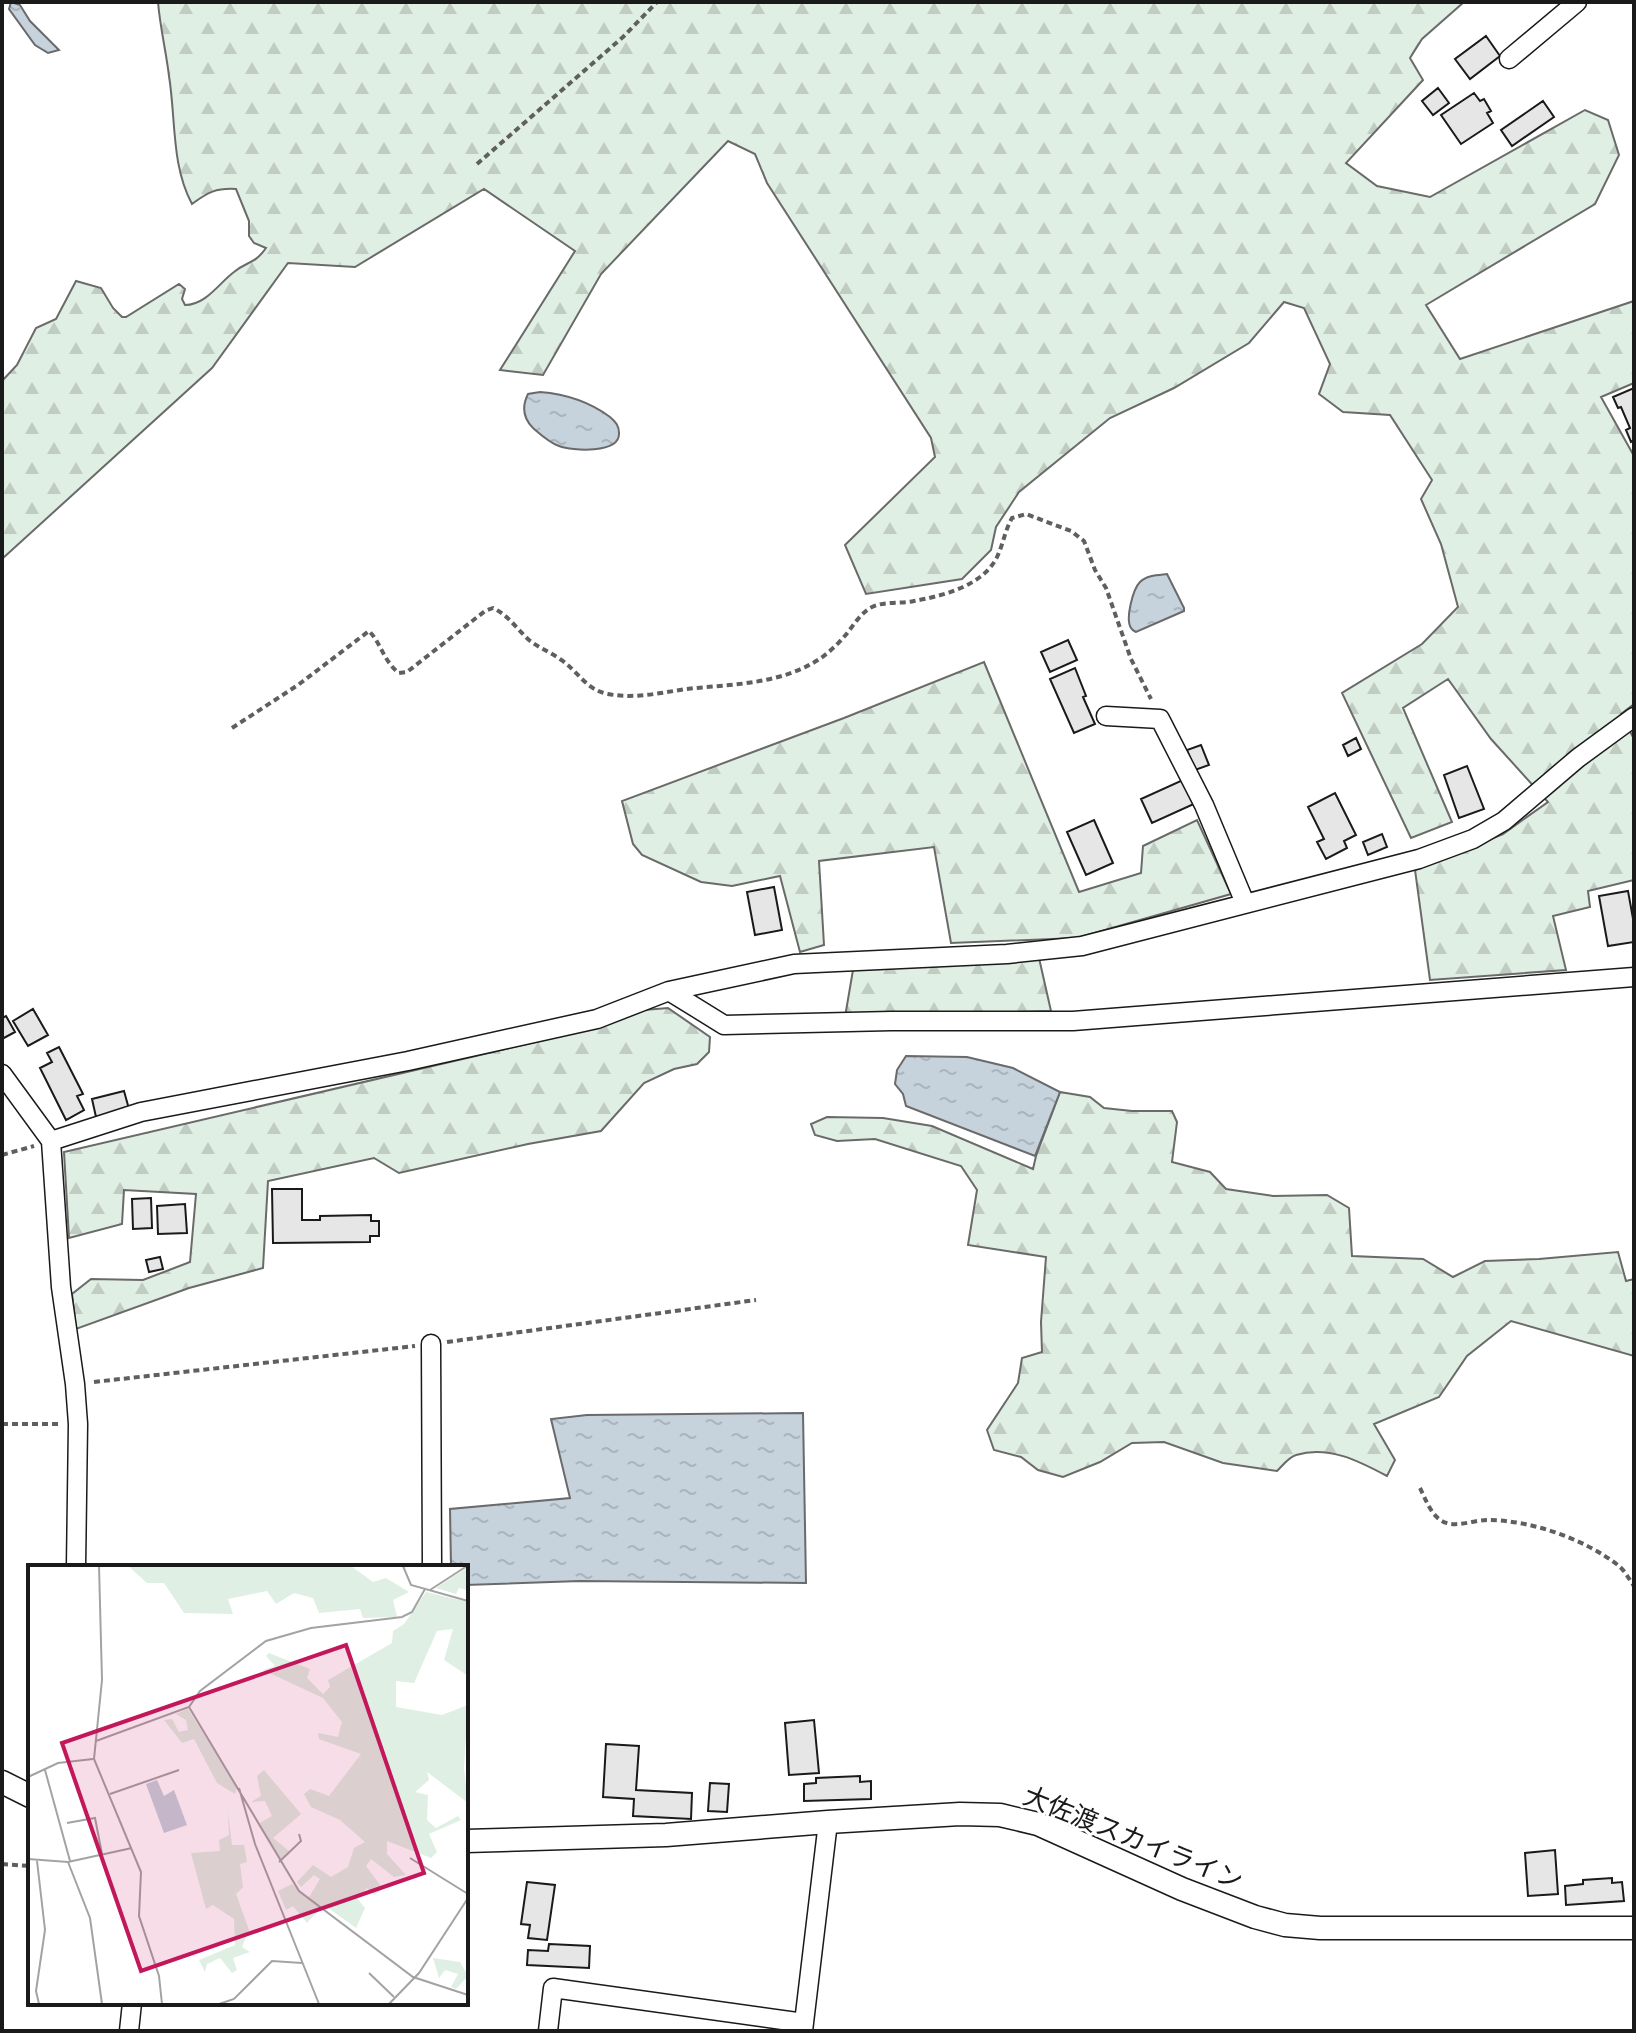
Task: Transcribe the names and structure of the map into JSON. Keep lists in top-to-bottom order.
{
  "streets": {
    "street": ["大佐渡スカイライン"]
  }
}
